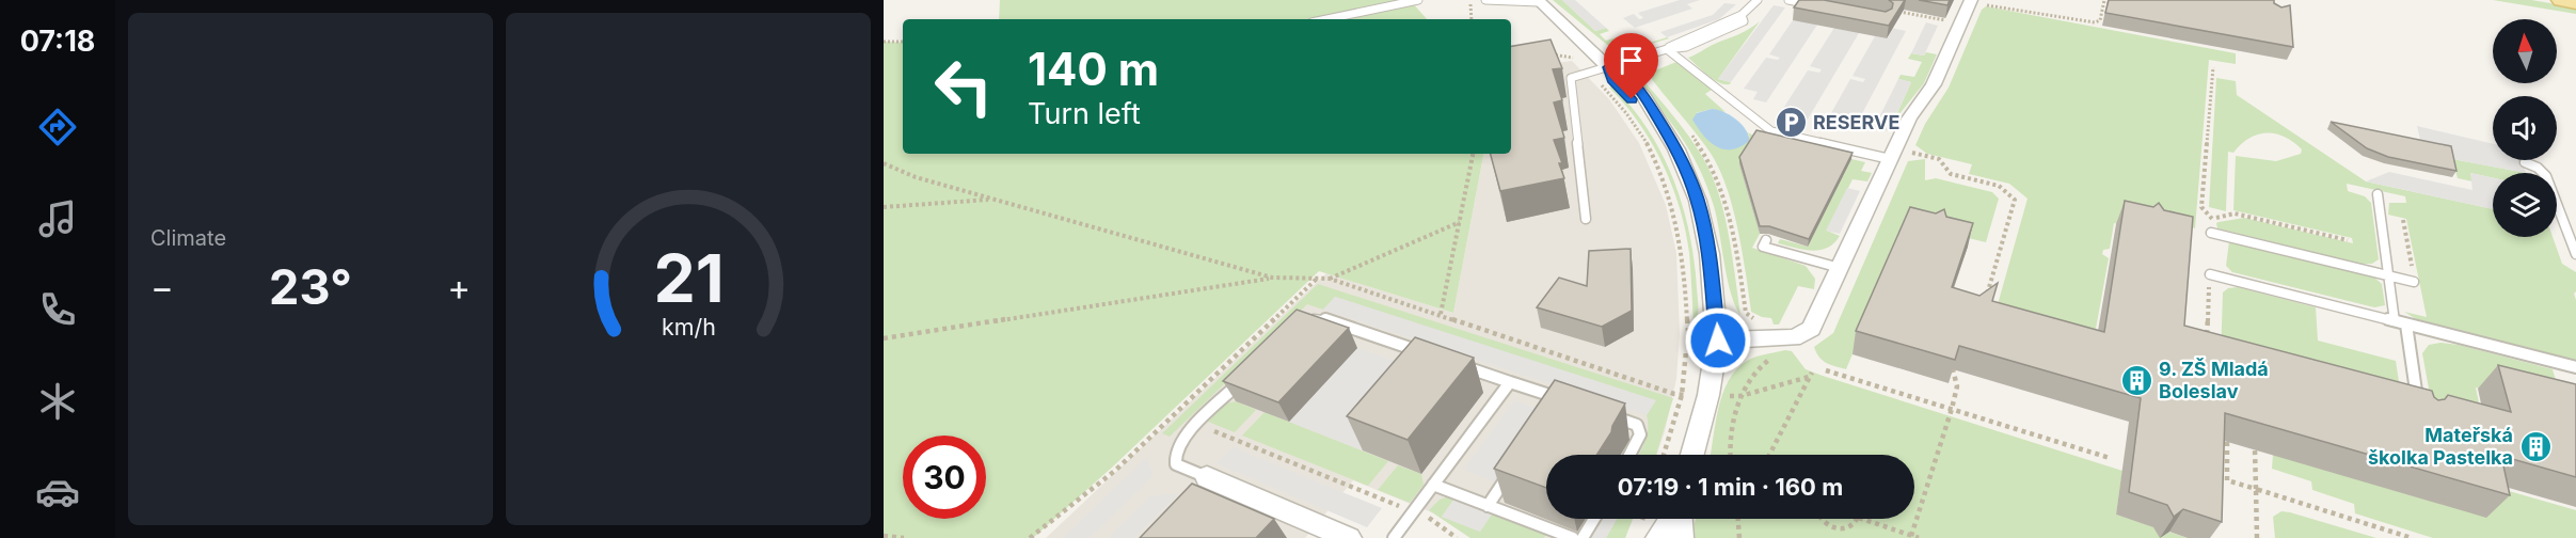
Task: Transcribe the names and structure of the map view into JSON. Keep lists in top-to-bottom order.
{
  "places": {
    "parking": ["RESERVE"],
    "building": ["9. ZŠ Mladá Boleslav", "Mateřská školka Pastelka"]
  },
  "north": "top",
  "page": {
    "tabs": "07:18",
    "tile": "Climate",
    "turn": ["140 m", "Turn left"],
    "heat": ["−", "23°", "+"],
    "limit": "30",
    "trip": "07:19 · 1 min · 160 m",
    "gauge": ["21", "km/h"]
  }
}
